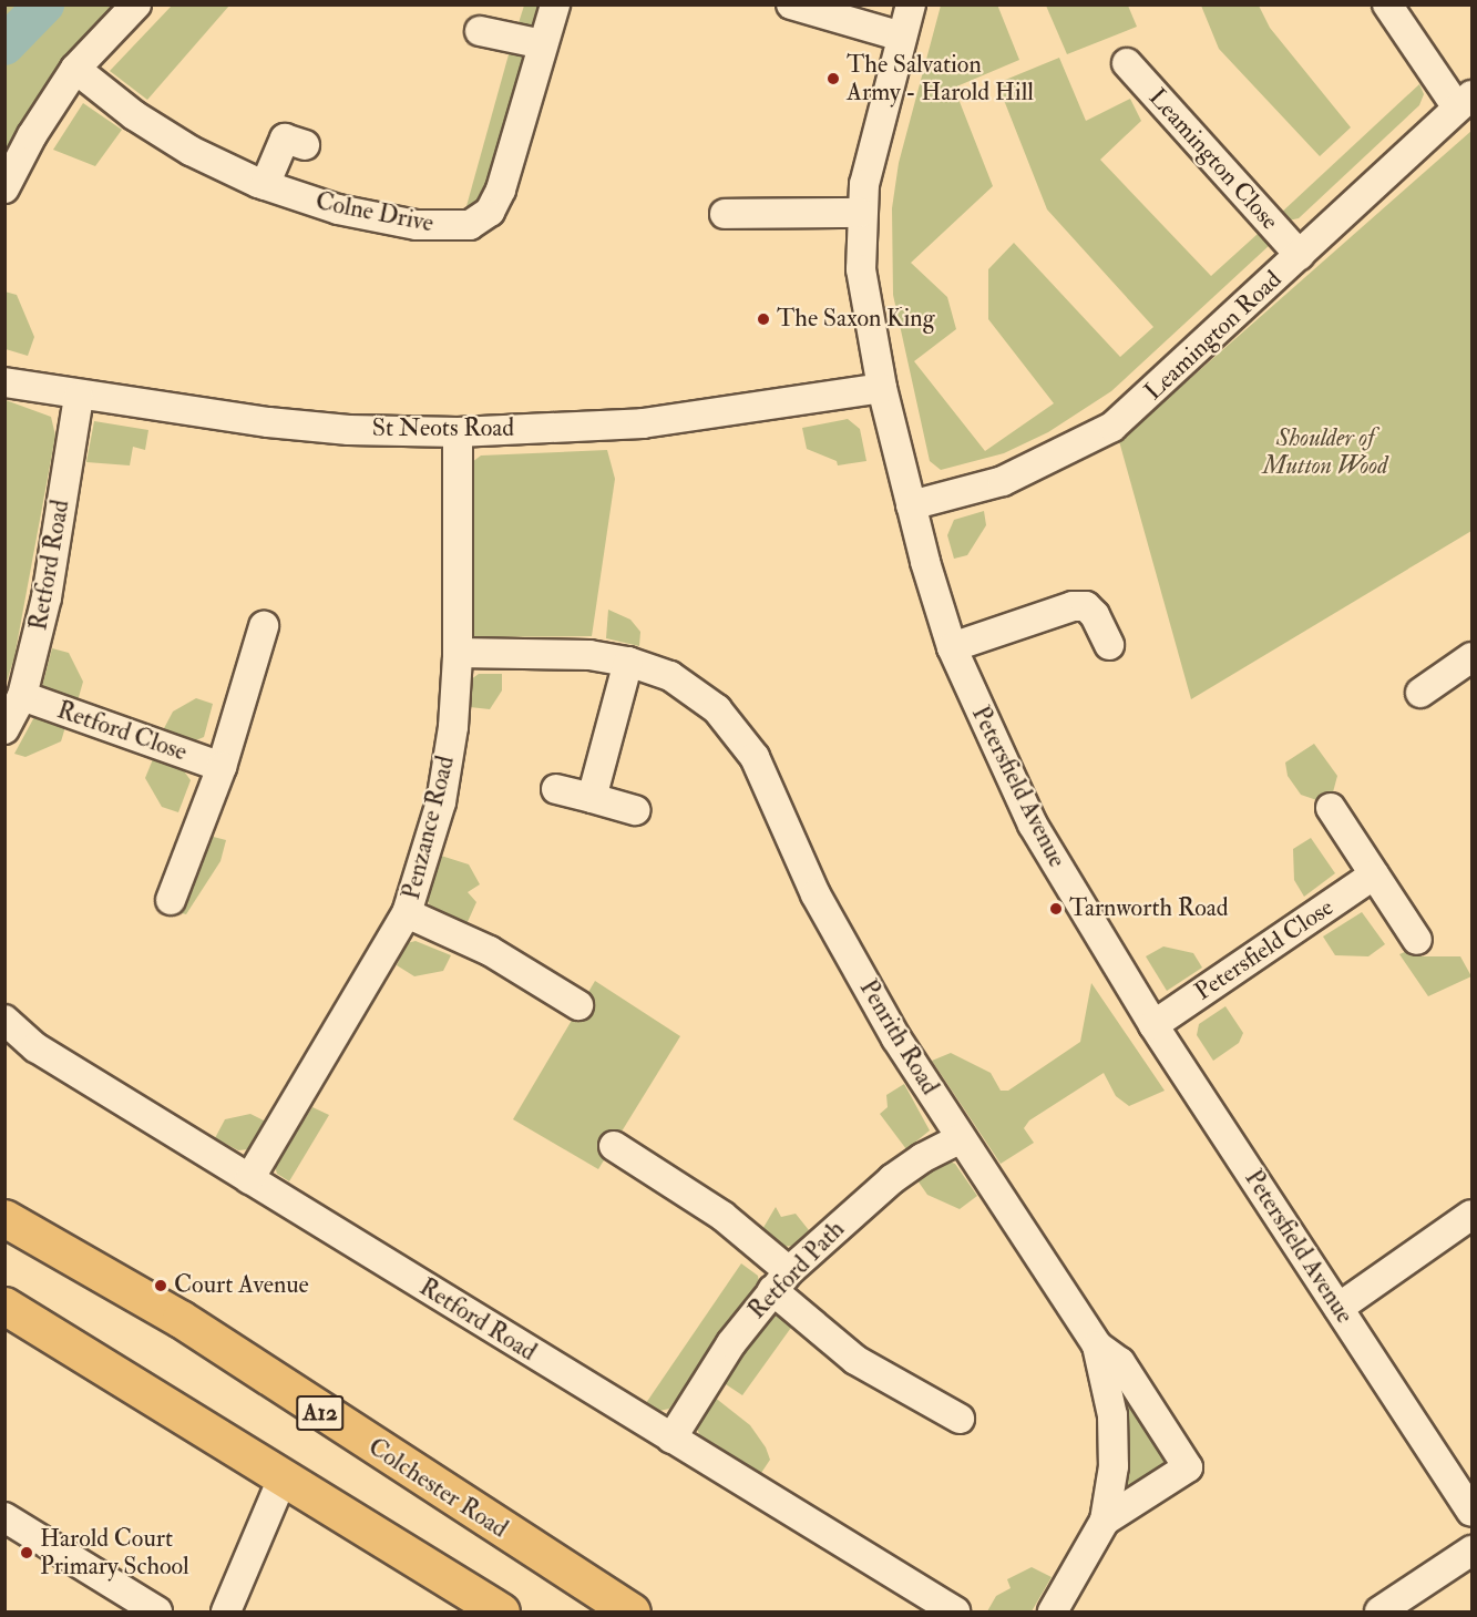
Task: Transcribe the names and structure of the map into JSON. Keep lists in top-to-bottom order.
{
  "streets": {
    "highway": ["A12", "Colchester Road"],
    "street": [
      "Leamington Close",
      "Colne Drive",
      "Leamington Road",
      "St Neots Road",
      "Retford Road",
      "Retford Close",
      "Petersfield Avenue",
      "Penzance Road",
      "Petersfield Close",
      "Penrith Road",
      "Retford Path"
    ]
  },
  "crossings": [
    ["Leamington Close", "Leamington Road"],
    ["Leamington Road", "Petersfield Avenue"],
    ["St Neots Road", "Retford Road"],
    ["St Neots Road", "Petersfield Avenue"],
    ["St Neots Road", "Penzance Road"],
    ["Retford Road", "Retford Close"],
    ["Retford Road", "Penzance Road"],
    ["Retford Road", "Retford Path"],
    ["Petersfield Avenue", "Petersfield Close"],
    ["Penzance Road", "Penrith Road"],
    ["Penrith Road", "Retford Path"]
  ],
  "parks": ["Shoulder of Mutton Wood"],
  "places": [
    "The Salvation Army - Harold Hill",
    "The Saxon King",
    "Tarnworth Road",
    "Court Avenue",
    "Harold Court Primary School"
  ]
}
